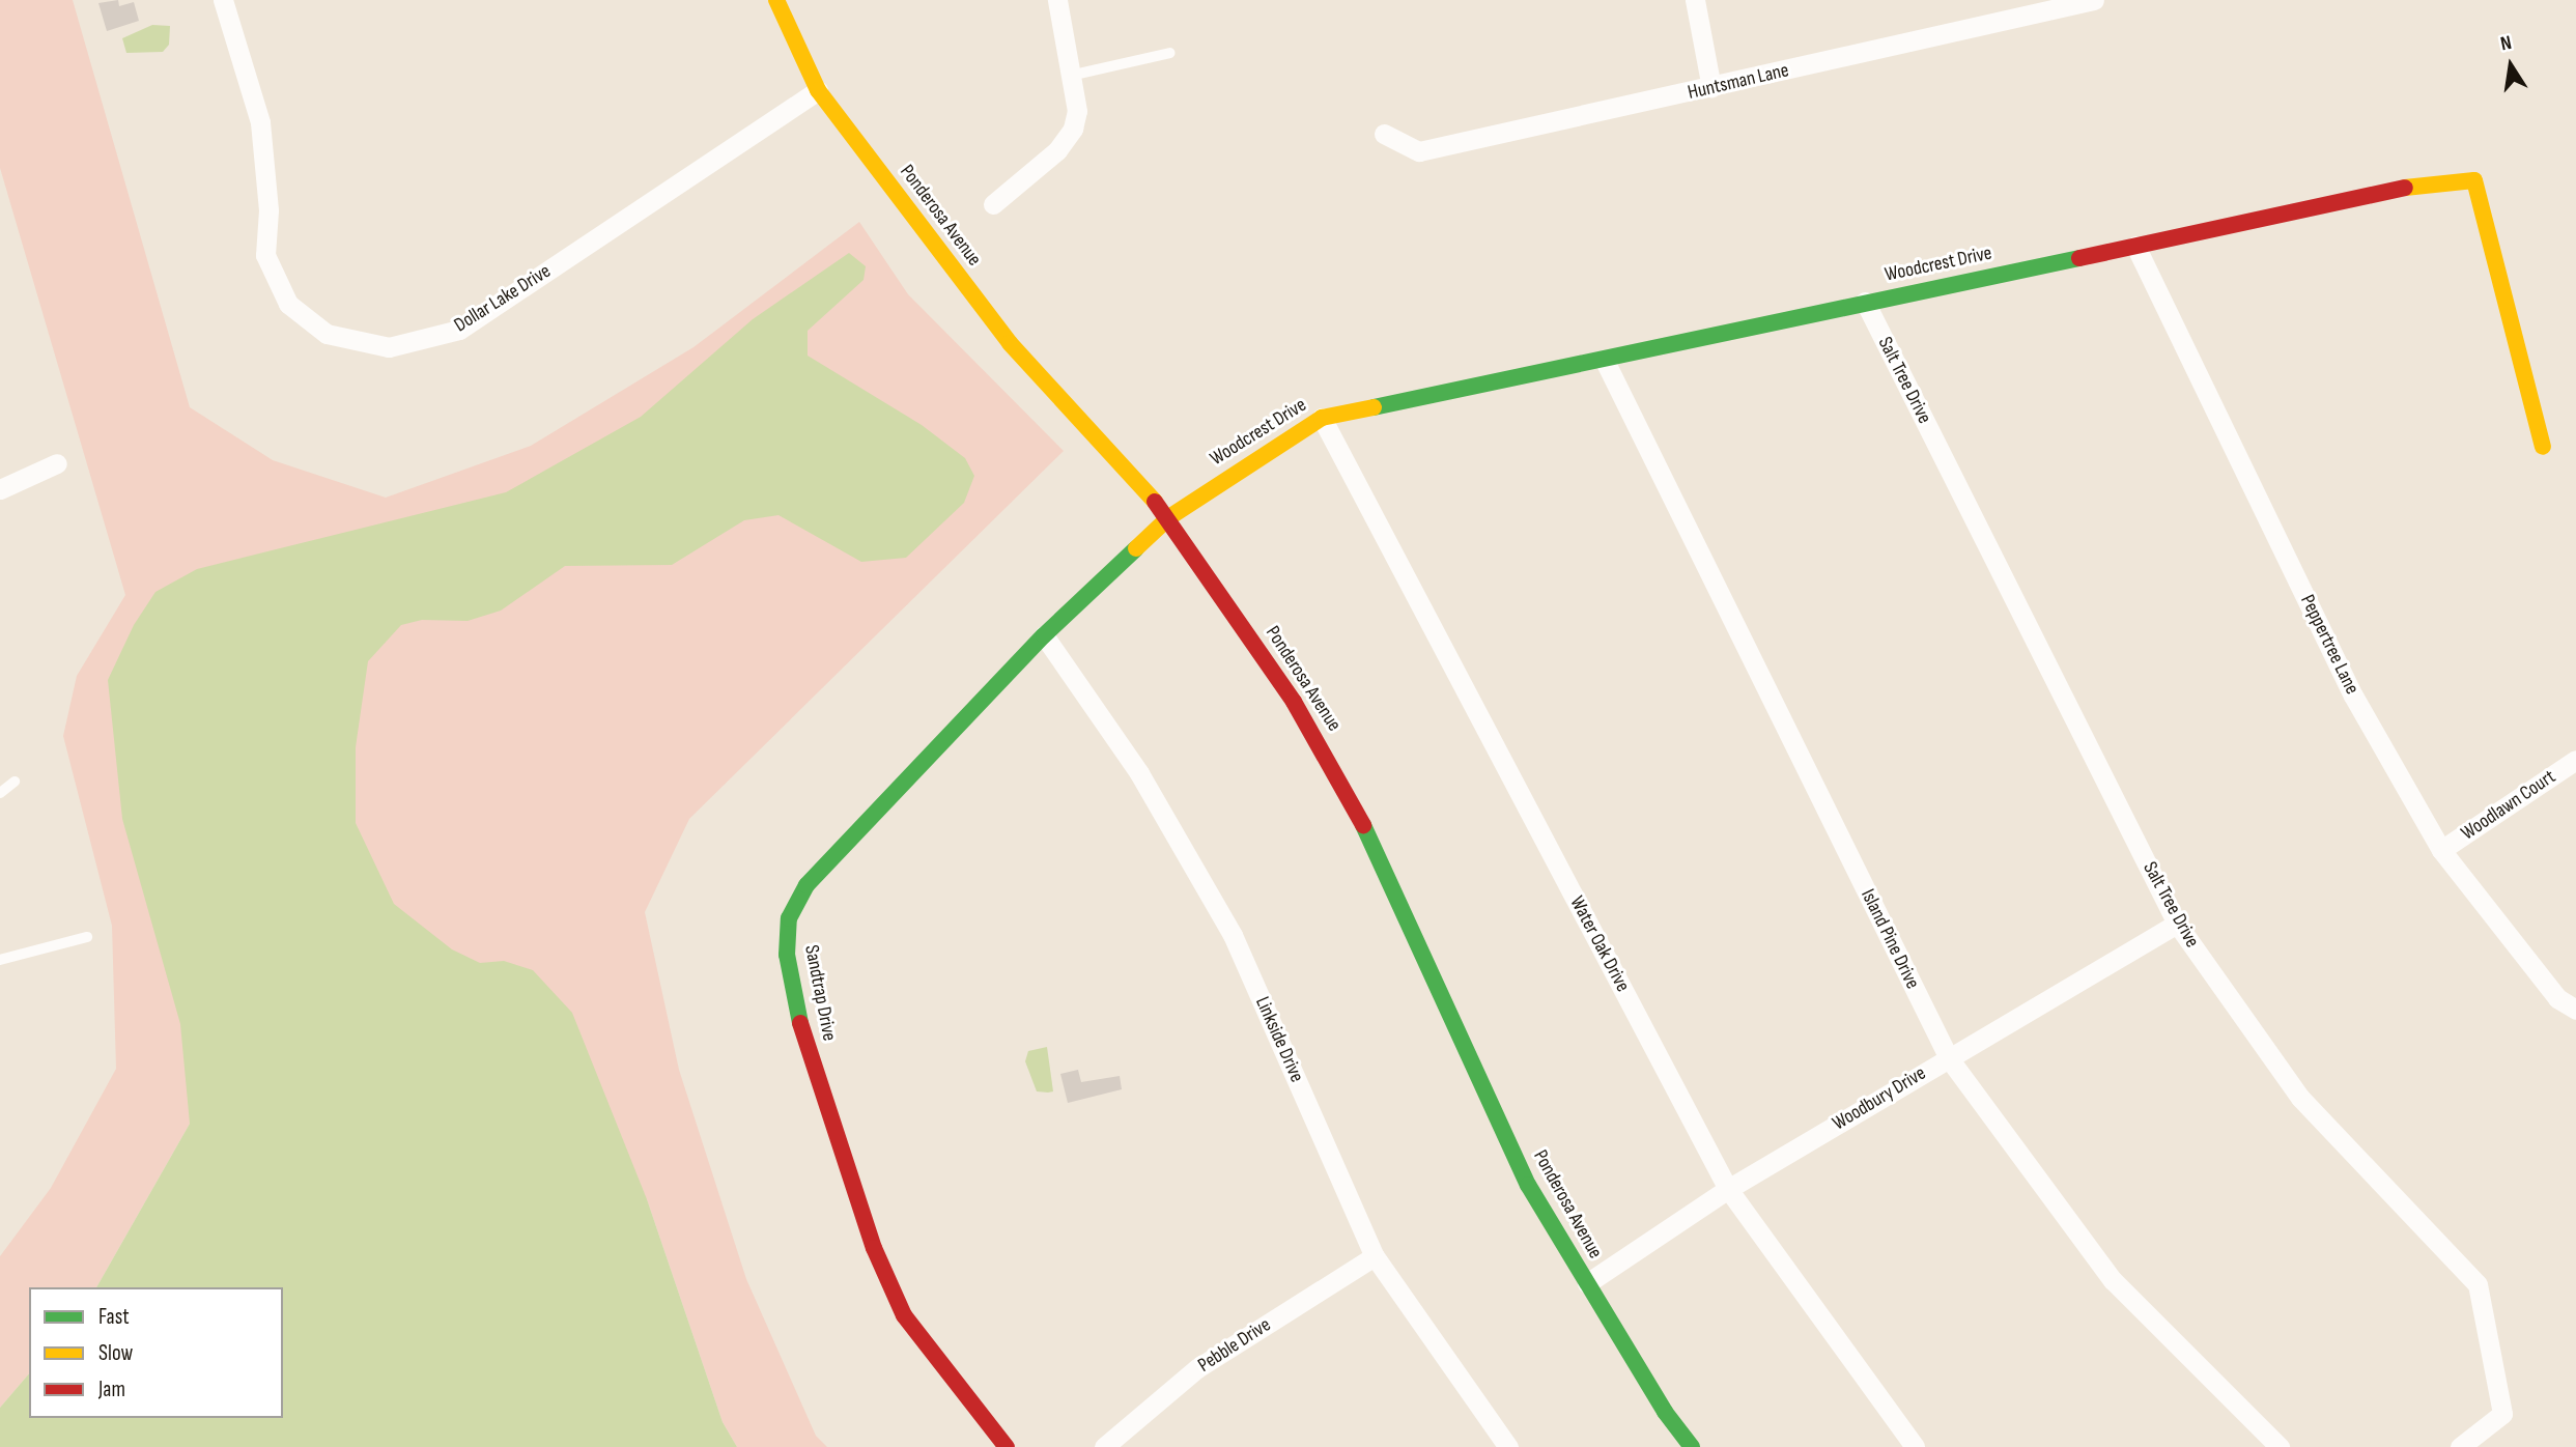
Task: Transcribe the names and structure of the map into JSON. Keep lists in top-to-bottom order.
{
  "streets": {
    "street": [
      "Huntsman Lane",
      "Ponderosa Avenue",
      "Woodcrest Drive",
      "Dollar Lake Drive",
      "Salt Tree Drive",
      "Peppertree Lane",
      "Woodlawn Court",
      "Island Pine Drive",
      "Water Oak Drive",
      "Sandtrap Drive",
      "Linkside Drive",
      "Woodbury Drive",
      "Pebble Drive"
    ]
  },
  "crossings": [
    ["Ponderosa Avenue", "Woodcrest Drive"],
    ["Ponderosa Avenue", "Dollar Lake Drive"],
    ["Ponderosa Avenue", "Sandtrap Drive"],
    ["Ponderosa Avenue", "Woodbury Drive"],
    ["Woodcrest Drive", "Salt Tree Drive"],
    ["Woodcrest Drive", "Peppertree Lane"],
    ["Woodcrest Drive", "Island Pine Drive"],
    ["Woodcrest Drive", "Water Oak Drive"],
    ["Woodcrest Drive", "Sandtrap Drive"],
    ["Salt Tree Drive", "Woodbury Drive"],
    ["Peppertree Lane", "Woodlawn Court"],
    ["Island Pine Drive", "Woodbury Drive"],
    ["Water Oak Drive", "Woodbury Drive"],
    ["Sandtrap Drive", "Linkside Drive"],
    ["Linkside Drive", "Pebble Drive"]
  ],
  "legend": ["Fast", "Slow", "Jam"],
  "north": "top"
}
